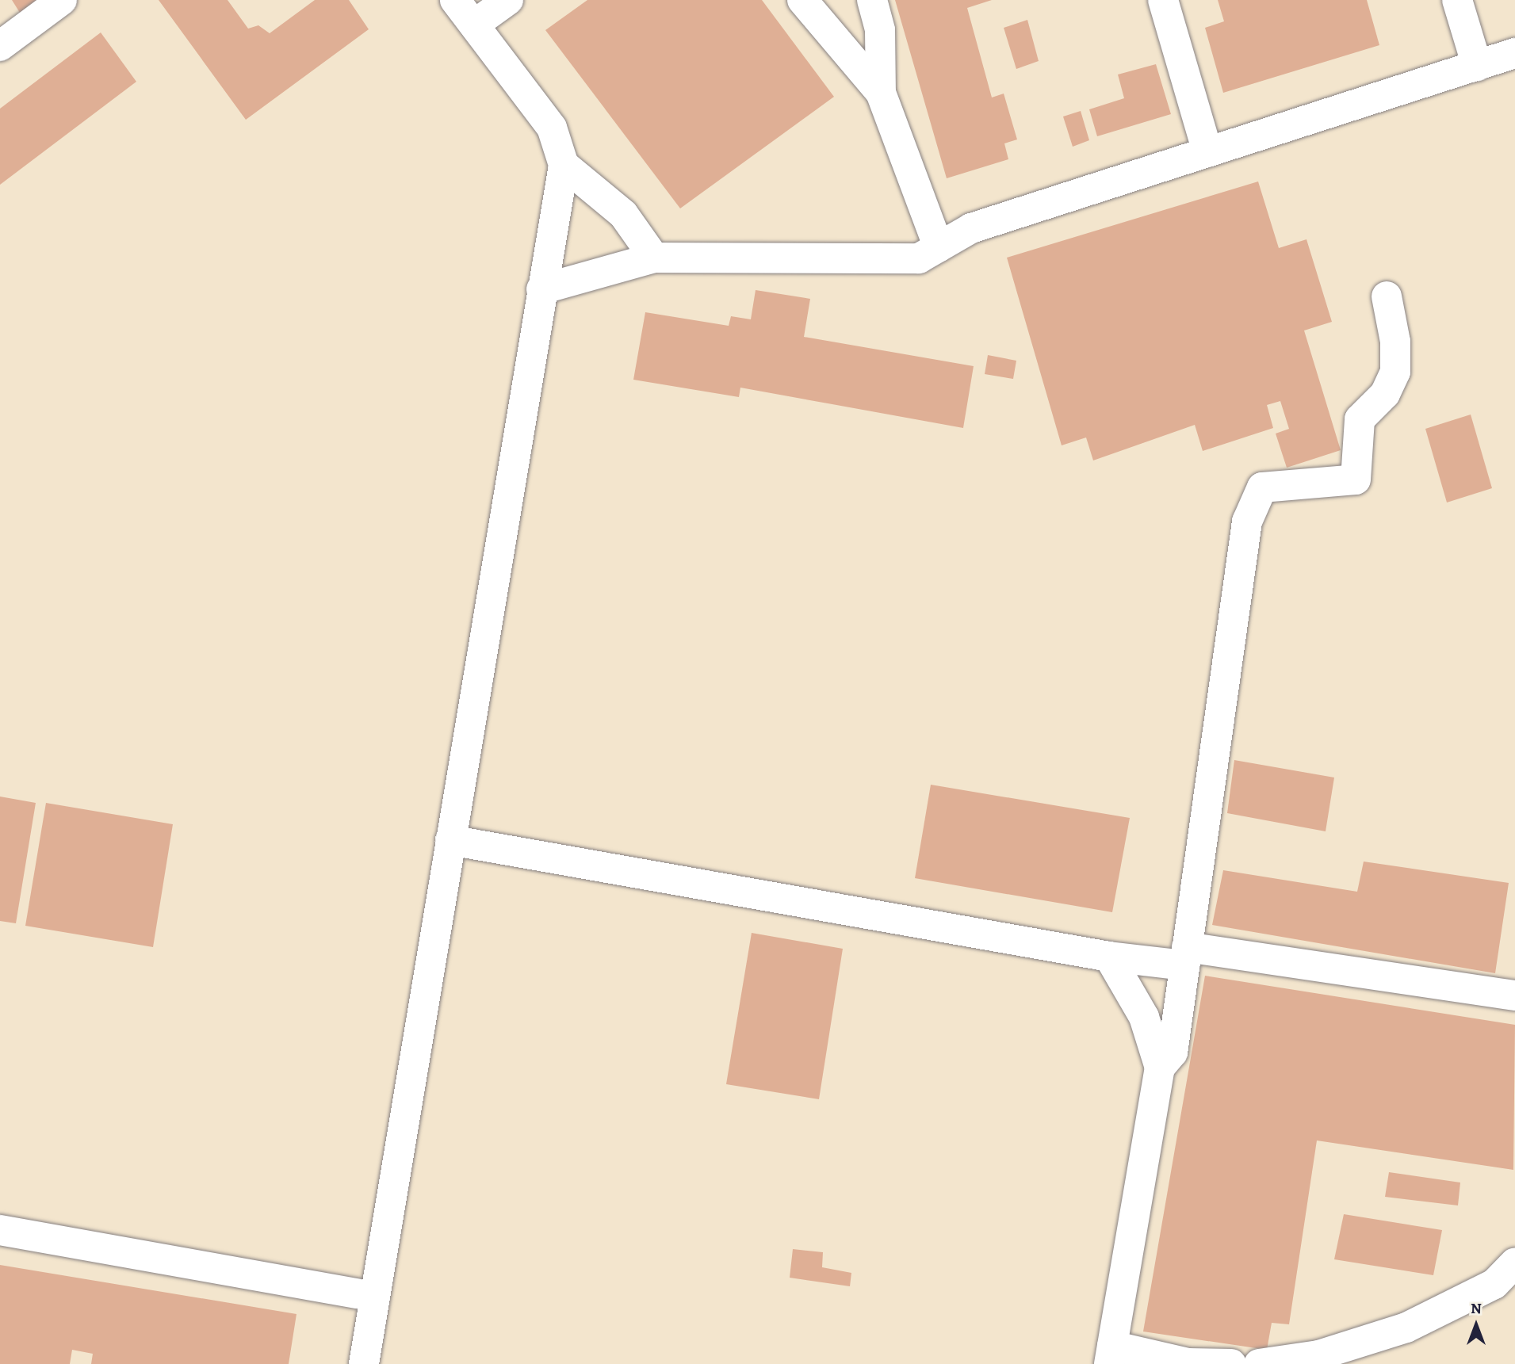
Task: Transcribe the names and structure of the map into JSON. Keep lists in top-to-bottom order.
{
  "north": "top"
}
